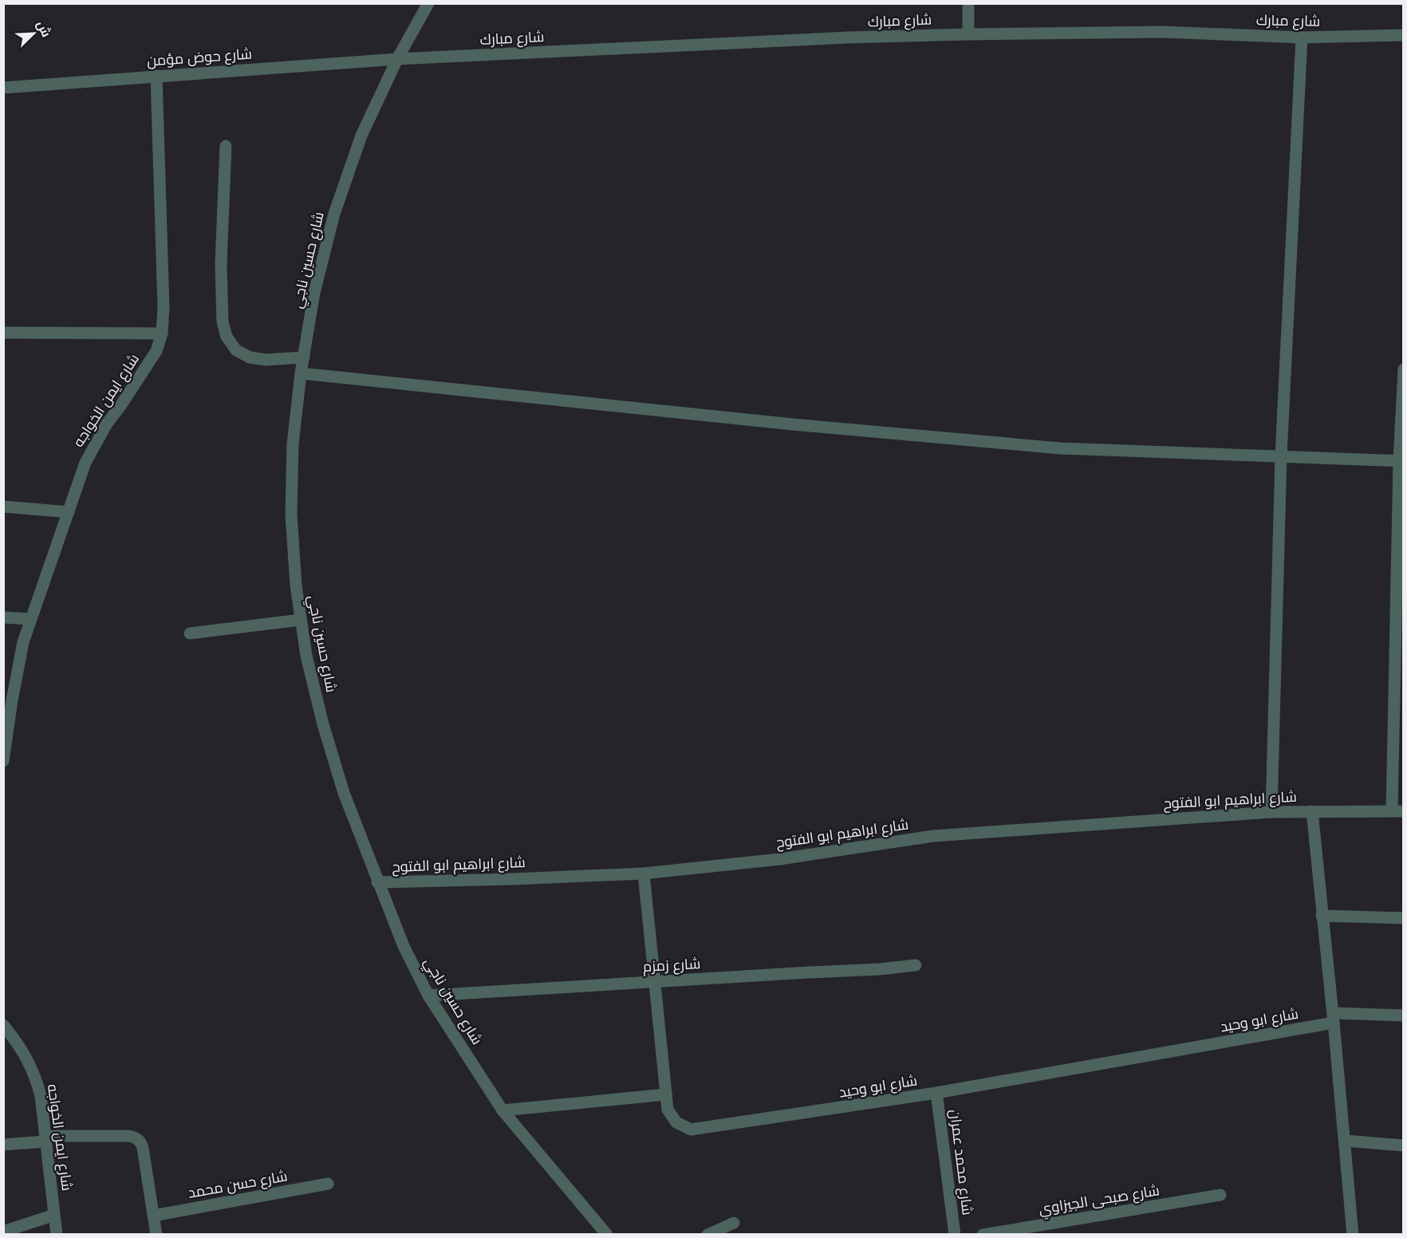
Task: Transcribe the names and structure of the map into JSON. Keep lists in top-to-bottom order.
{
  "streets": {
    "street": [
      "شارع مبارك",
      "شارع حوض مؤمن",
      "شارع حسين ناجي",
      "شارع ايمن الخواجه",
      "شارع ابراهيم ابو الفتوح",
      "شارع زمزم",
      "شارع ابو وحيد",
      "شارع محمد عمران",
      "شارع حسن محمد",
      "شارع صبحى الجيزاوي"
    ]
  },
  "crossings": [
    ["شارع مبارك", "شارع حوض مؤمن"],
    ["شارع مبارك", "شارع حسين ناجي"],
    ["شارع حوض مؤمن", "شارع حسين ناجي"],
    ["شارع حوض مؤمن", "شارع ايمن الخواجه"],
    ["شارع حسين ناجي", "شارع ابراهيم ابو الفتوح"],
    ["شارع حسين ناجي", "شارع زمزم"],
    ["شارع ابراهيم ابو الفتوح", "شارع ابو وحيد"],
    ["شارع زمزم", "شارع ابو وحيد"],
    ["شارع ابو وحيد", "شارع محمد عمران"]
  ],
  "north": "top right"
}
